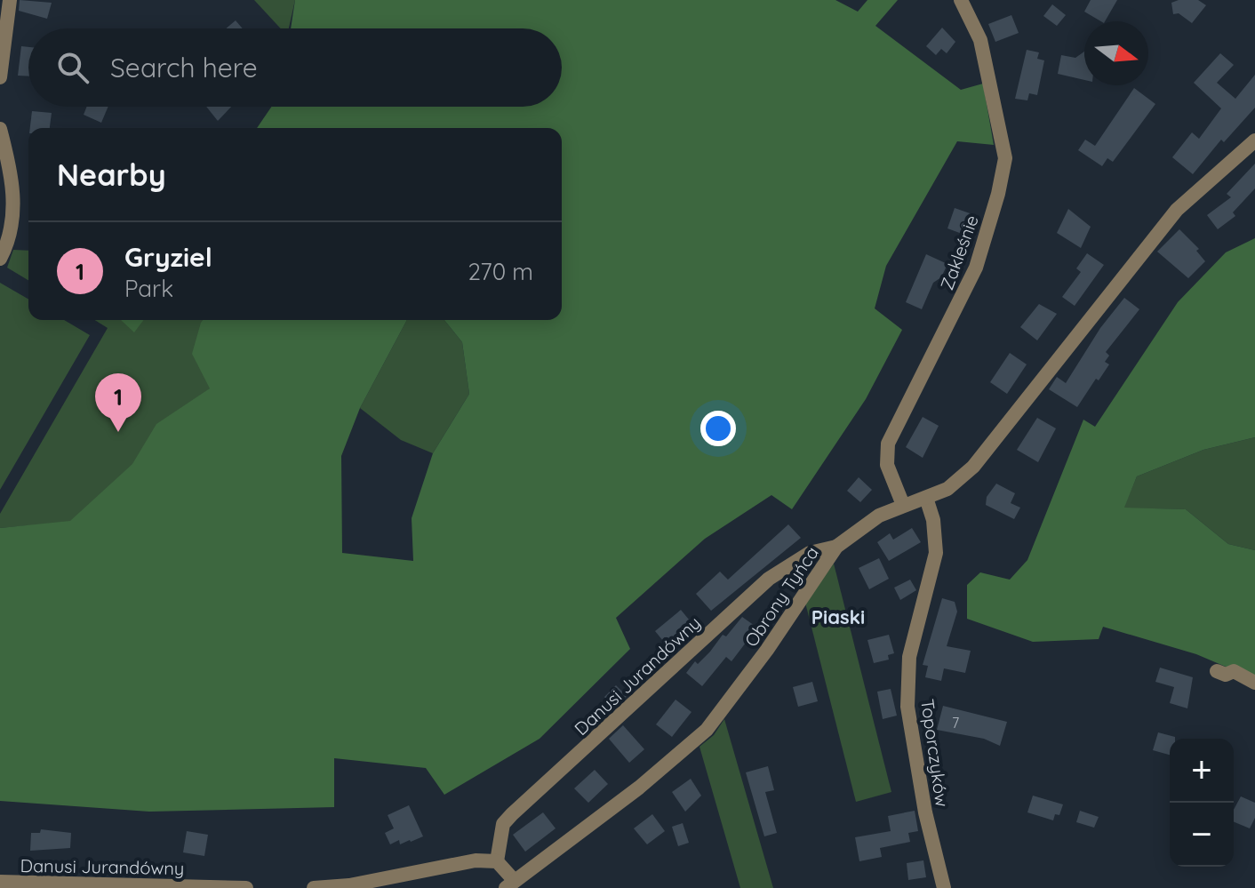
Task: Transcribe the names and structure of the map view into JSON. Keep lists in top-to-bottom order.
{
  "streets": {
    "street": [
      "Zakleśnie",
      "Obrony Tyńca",
      "Danusi Jurandówny",
      "Toporczyków"
    ]
  },
  "crossings": [
    ["Zakleśnie", "Obrony Tyńca"],
    ["Obrony Tyńca", "Danusi Jurandówny"],
    ["Obrony Tyńca", "Toporczyków"]
  ],
  "districts": ["Piaski"],
  "house_numbers": ["7"],
  "north": "right",
  "page": {
    "search": "Search here",
    "heading": "Nearby",
    "list": [
      {
        "mark": "1",
        "name": "Gryziel",
        "note": "Park",
        "value": "270 m"
      }
    ],
    "pins": "1",
    "map_buttons": ["+", "−"]
  }
}
